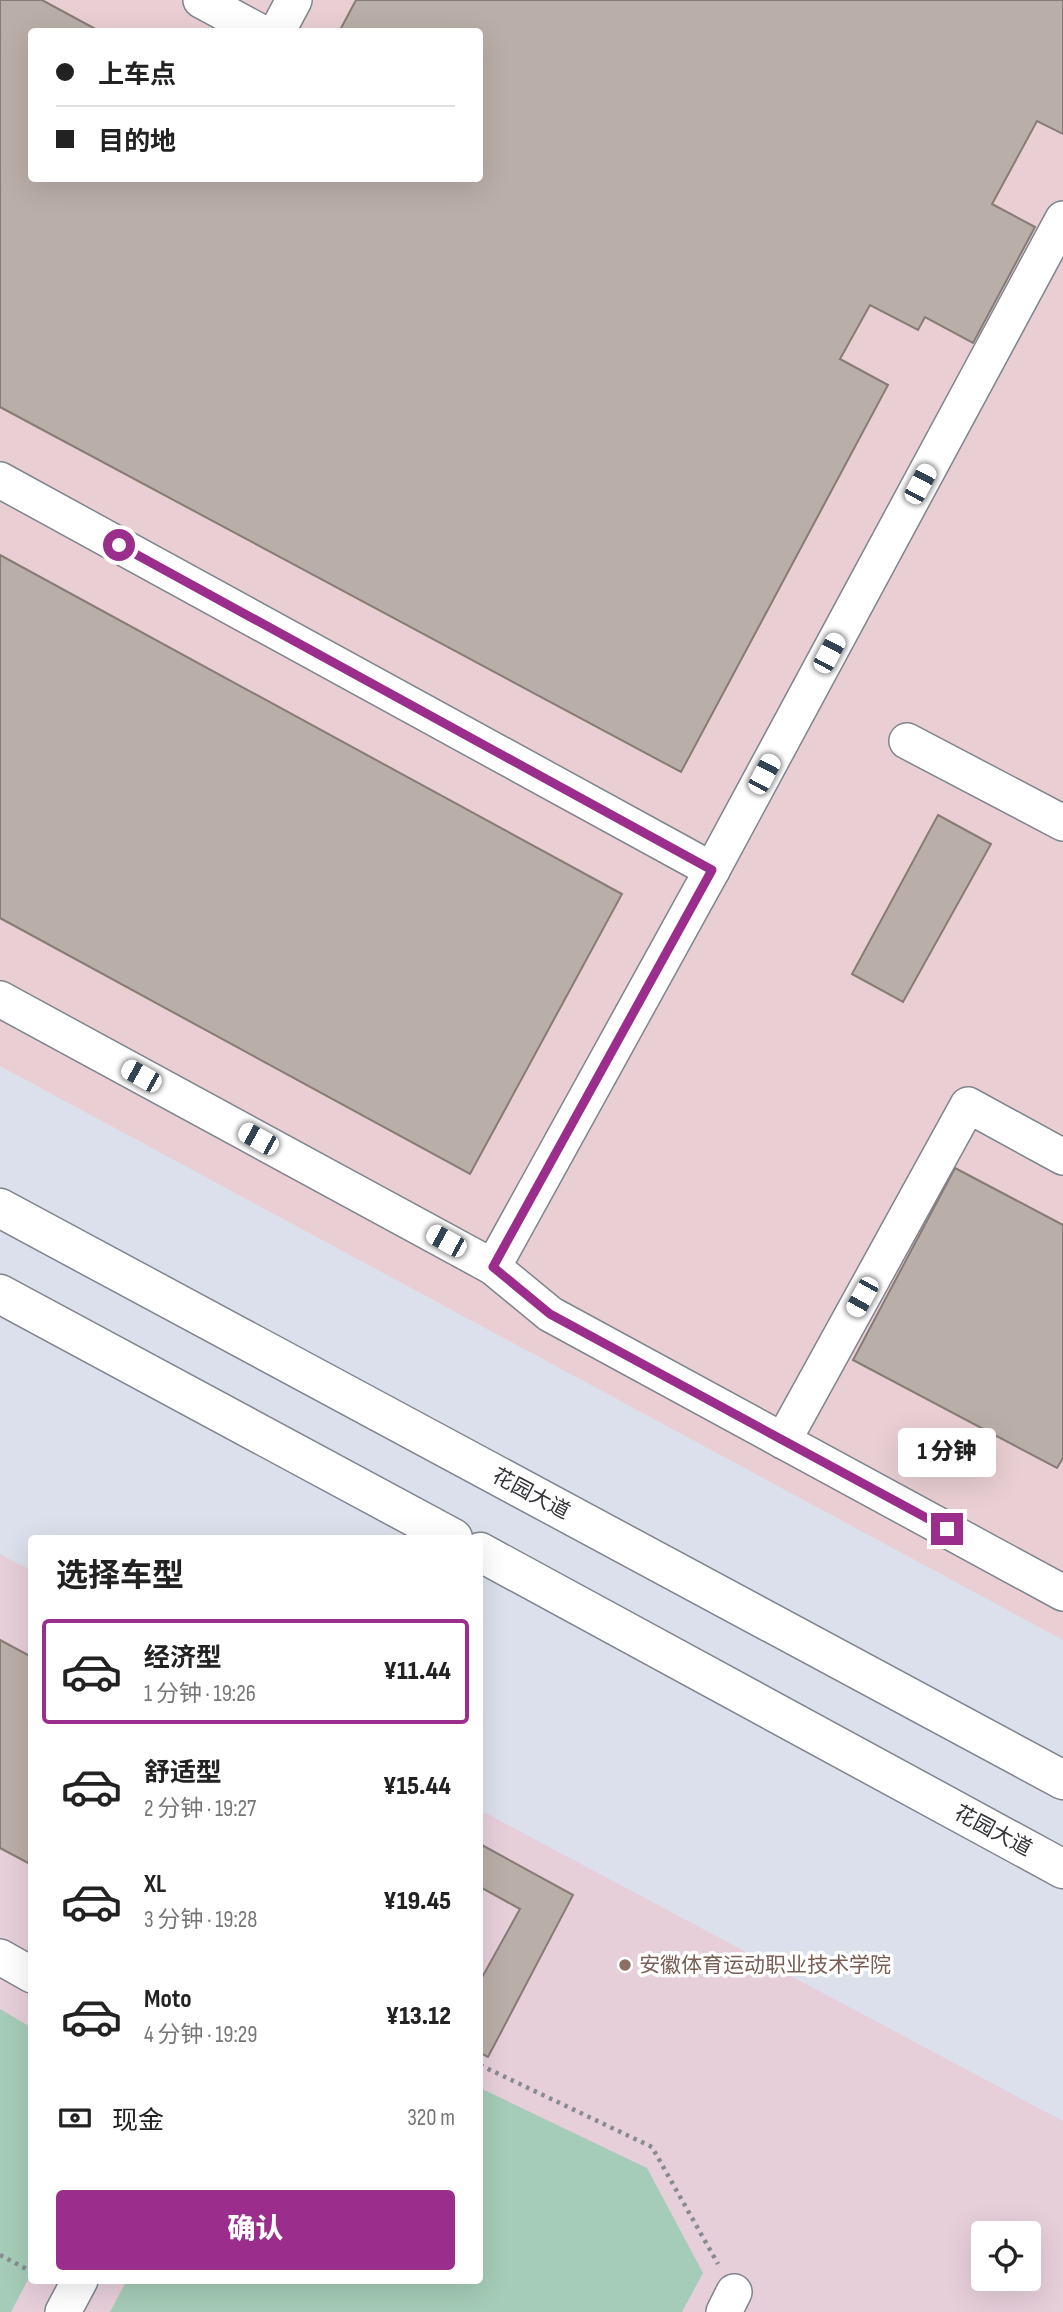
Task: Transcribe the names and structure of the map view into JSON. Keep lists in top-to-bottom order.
{
  "streets": {
    "main road": ["花园大道"]
  },
  "places": ["安徽体育运动职业技术学院"],
  "page": {
    "banner": ["上车点", "目的地"],
    "bubble": "1 分钟",
    "heading": "选择车型",
    "list": [
      {
        "name": "经济型",
        "note": "1 分钟 · 19:26",
        "value": "¥11.44"
      },
      {
        "name": "舒适型",
        "note": "2 分钟 · 19:27",
        "value": "¥15.44"
      },
      {
        "name": "XL",
        "note": "3 分钟 · 19:28",
        "value": "¥19.45"
      },
      {
        "name": "Moto",
        "note": "4 分钟 · 19:29",
        "value": "¥13.12"
      }
    ],
    "pay": ["现金", "320 m"],
    "buttons": "确认"
  }
}
